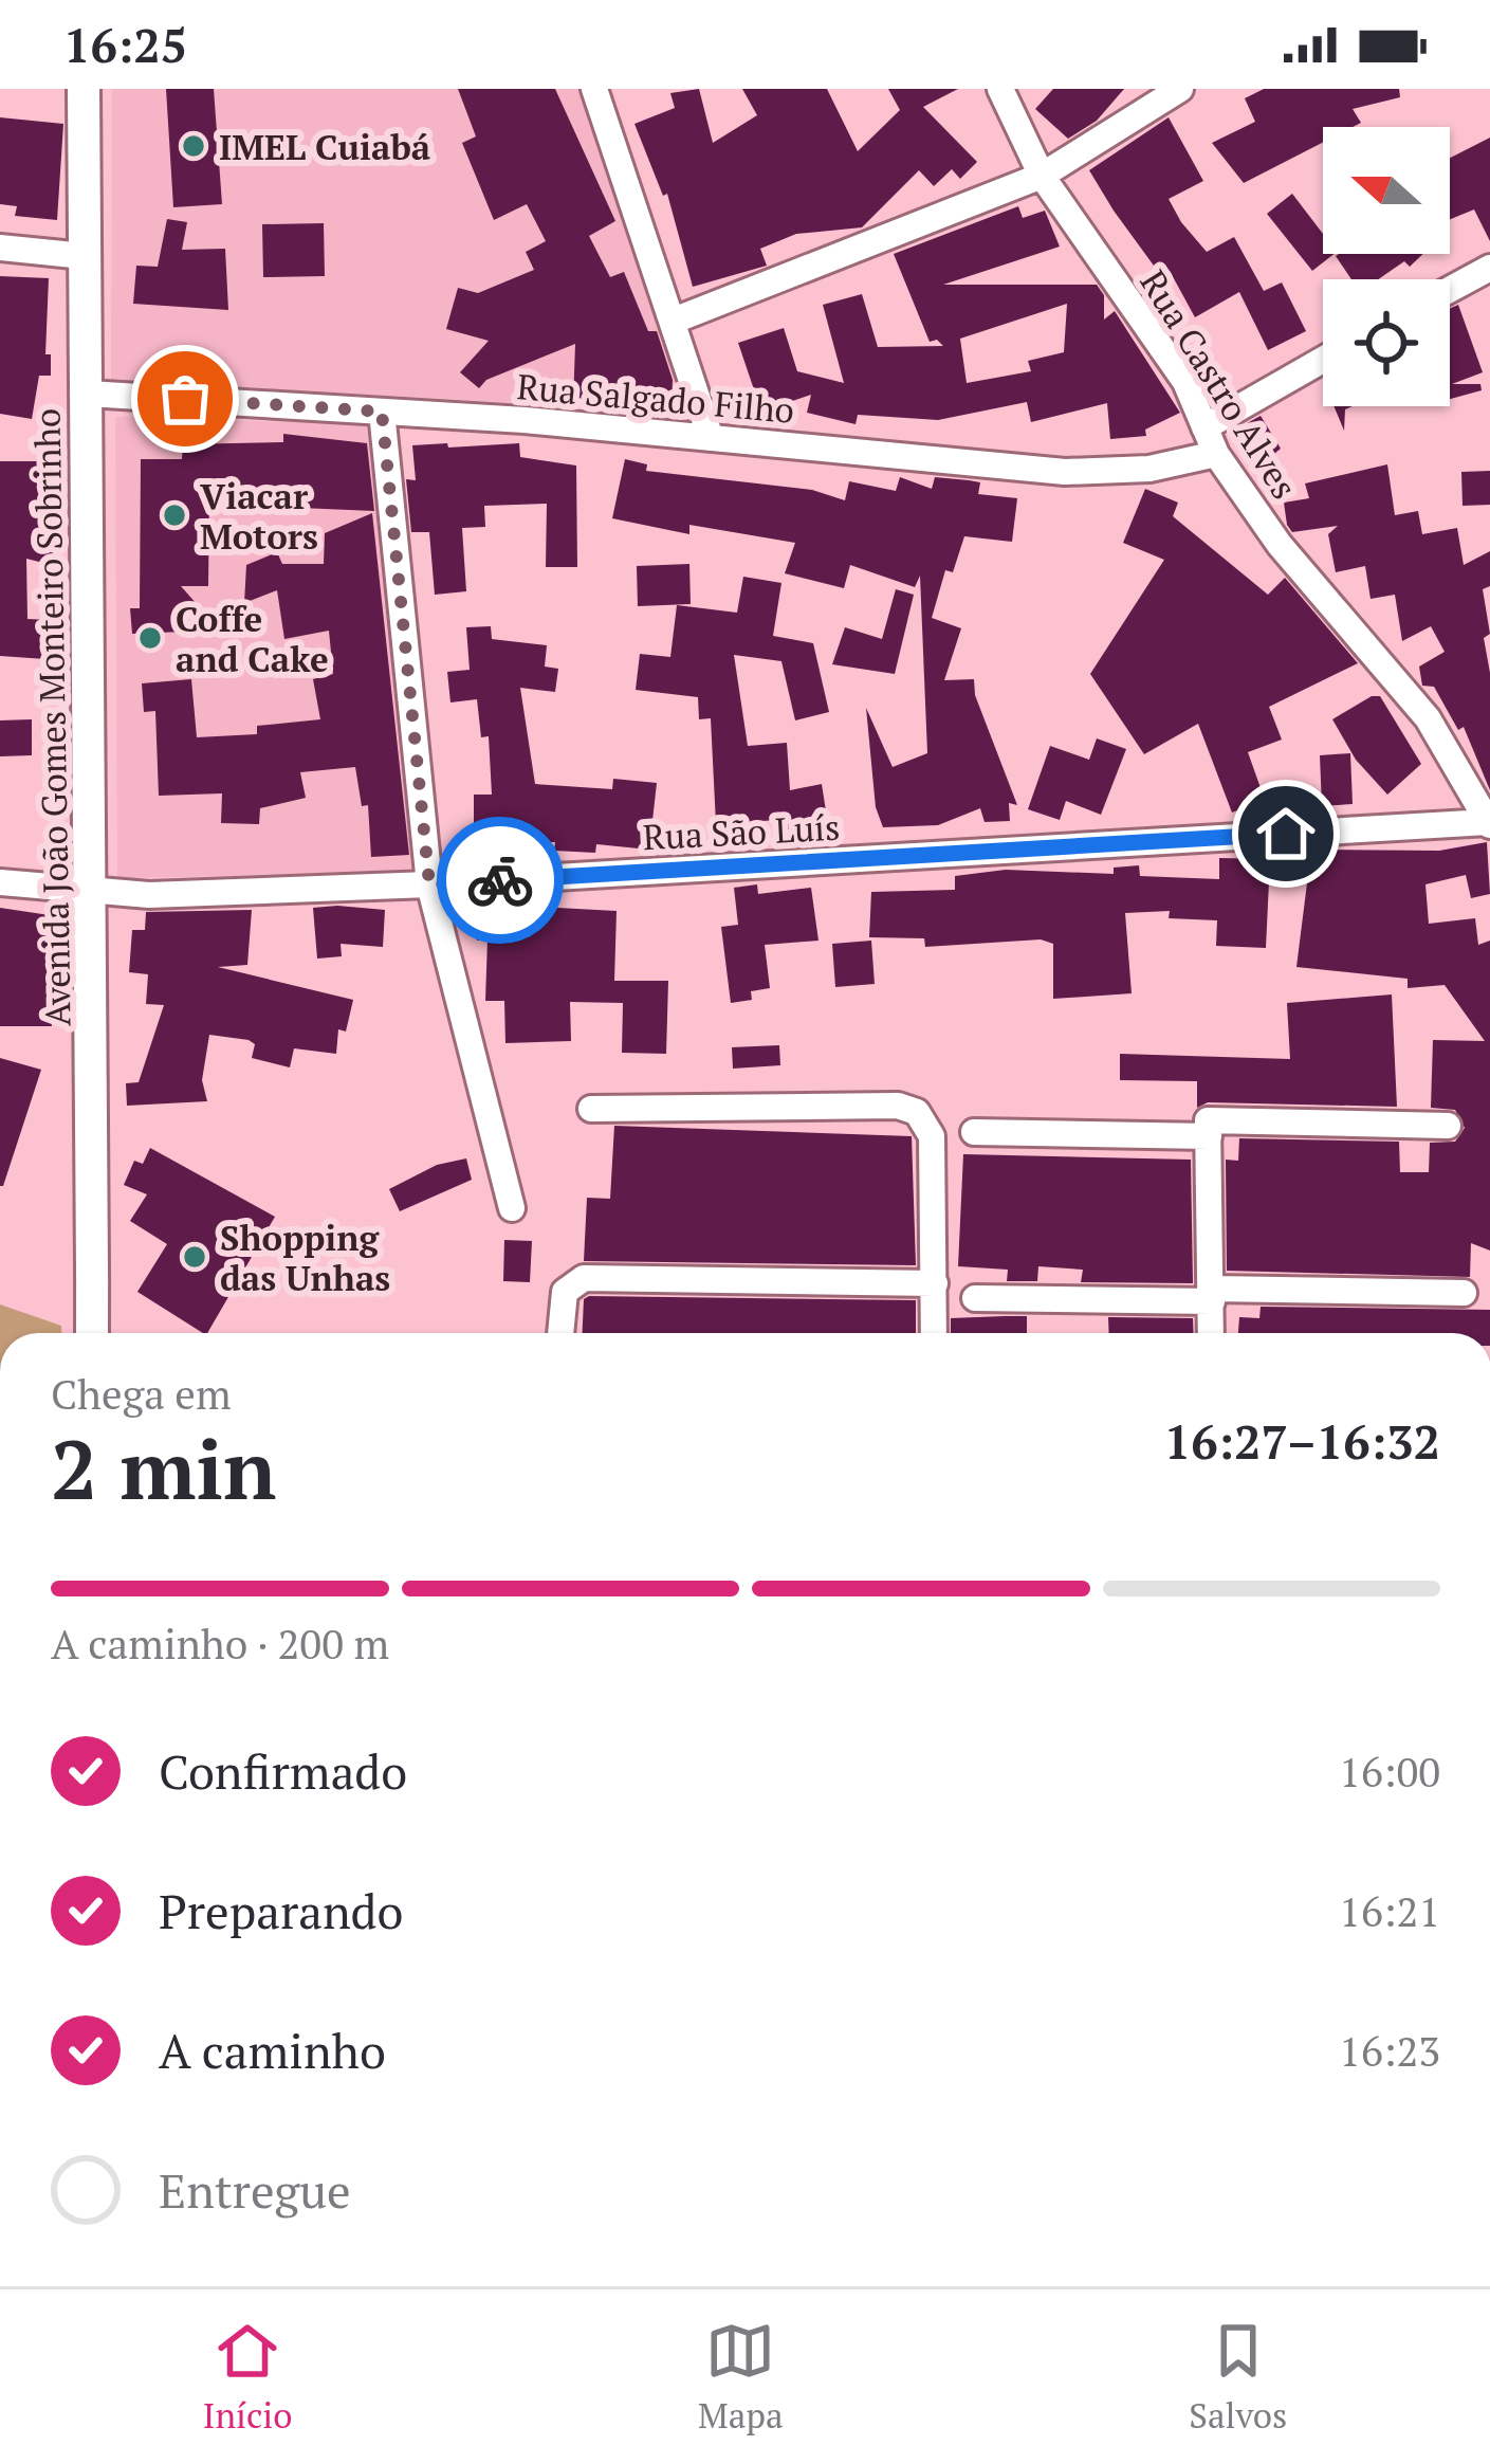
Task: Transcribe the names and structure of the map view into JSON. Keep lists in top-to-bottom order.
{
  "streets": {
    "main road": ["Avenida João Gomes Monteiro Sobrinho"],
    "street": ["Rua Castro Alves", "Rua Salgado Filho", "Rua São Luís"]
  },
  "crossings": [
    ["Rua Castro Alves", "Rua Salgado Filho"],
    ["Rua Castro Alves", "Rua São Luís"],
    ["Rua Salgado Filho", "Avenida João Gomes Monteiro Sobrinho"],
    ["Avenida João Gomes Monteiro Sobrinho", "Rua São Luís"]
  ],
  "places": [
    "IMEL Cuiabá",
    "Viacar Motors",
    "Coffe and Cake",
    "Shopping das Unhas"
  ],
  "north": "left",
  "page": {
    "status": "16:25",
    "heading": ["2 min", "Chega em", "16:27–16:32"],
    "bar": "A caminho · 200 m",
    "list": [
      ["Confirmado", "16:00"],
      ["Preparando", "16:21"],
      ["A caminho", "16:23"],
      "Entregue"
    ],
    "tabs": ["Início", "Mapa", "Salvos"]
  }
}
